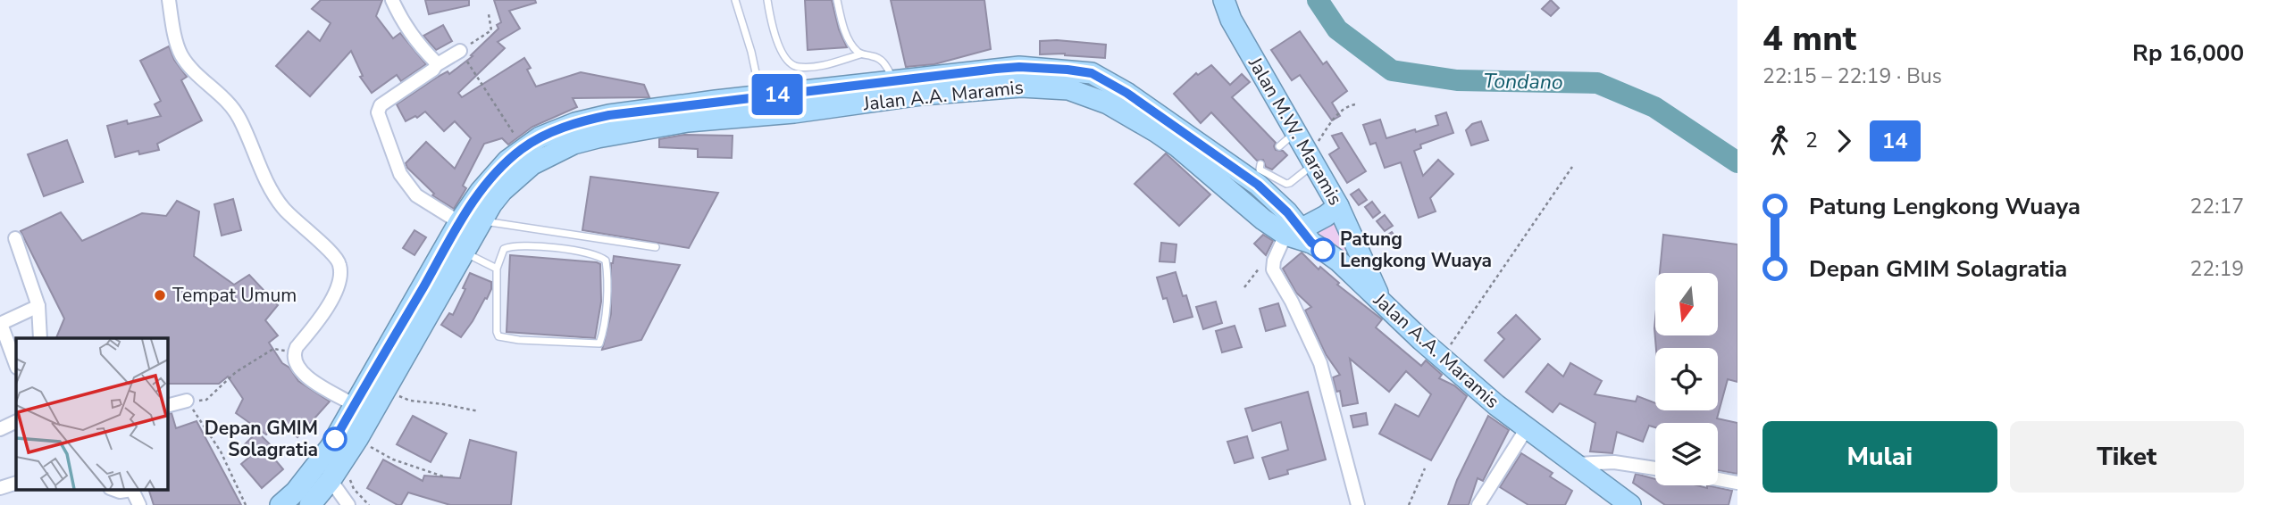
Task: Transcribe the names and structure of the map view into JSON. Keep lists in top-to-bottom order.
{
  "streets": {
    "highway": ["Jalan A.A. Maramis", "Jalan M.W. Maramis"]
  },
  "crossings": [
    ["Jalan A.A. Maramis", "Jalan M.W. Maramis"]
  ],
  "water": ["Tondano"],
  "places": ["Patung Lengkong Wuaya", "Tempat Umum", "Depan GMIM Solagratia"],
  "lines": ["bus line 14"],
  "north": "bottom",
  "page": {
    "on_map": "14",
    "heading": ["4 mnt", "22:15 – 22:19 · Bus", "Rp 16,000"],
    "legs": ["2", "14"],
    "list": [
      {
        "name": "Patung Lengkong Wuaya",
        "value": "22:17"
      },
      {
        "name": "Depan GMIM Solagratia",
        "value": "22:19"
      }
    ],
    "buttons": ["Mulai", "Tiket"]
  }
}
